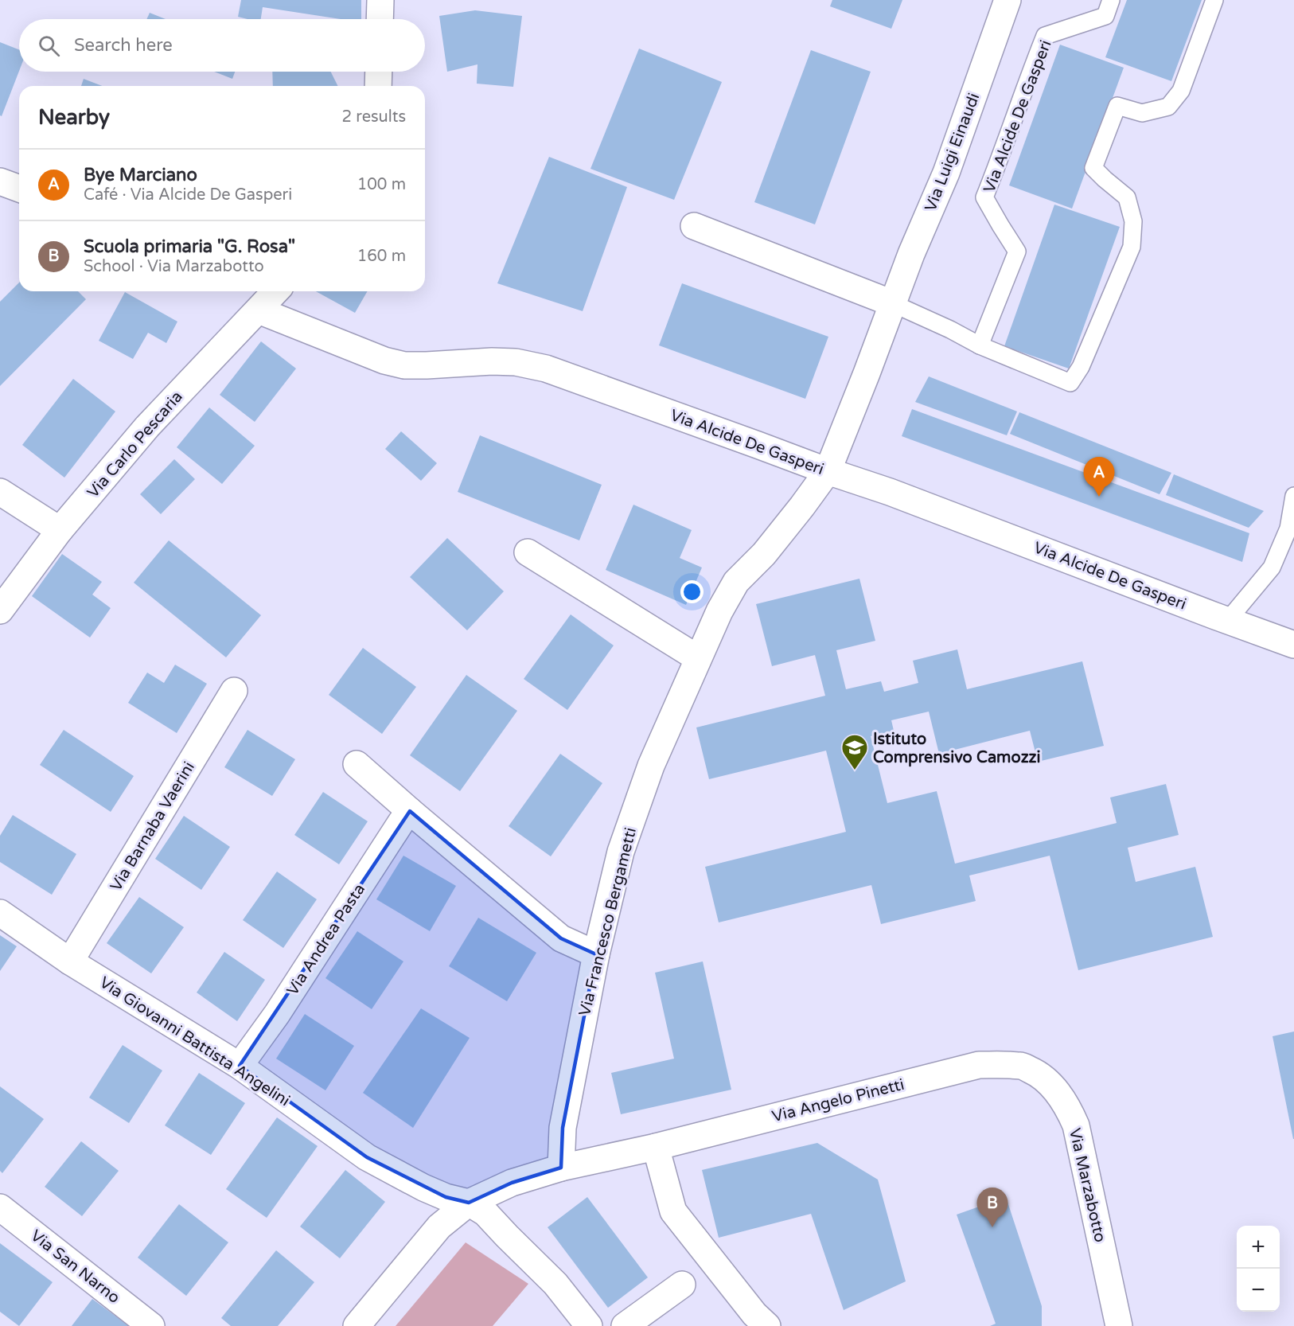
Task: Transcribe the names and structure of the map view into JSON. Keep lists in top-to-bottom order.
{
  "streets": {
    "street": [
      "Via Alcide De Gasperi",
      "Via Luigi Einaudi",
      "Via Carlo Pescaria",
      "Via Barnaba Vaerini",
      "Via Francesco Bergametti",
      "Via Andrea Pasta",
      "Via Giovanni Battista Angelini",
      "Via Angelo Pinetti",
      "Via Marzabotto",
      "Via San Narno"
    ]
  },
  "crossings": [
    ["Via Alcide De Gasperi", "Via Luigi Einaudi"],
    ["Via Alcide De Gasperi", "Via Carlo Pescaria"],
    ["Via Alcide De Gasperi", "Via Francesco Bergametti"],
    ["Via Luigi Einaudi", "Via Francesco Bergametti"],
    ["Via Barnaba Vaerini", "Via Giovanni Battista Angelini"],
    ["Via Francesco Bergametti", "Via Angelo Pinetti"],
    ["Via Andrea Pasta", "Via Giovanni Battista Angelini"],
    ["Via Giovanni Battista Angelini", "Via Angelo Pinetti"],
    ["Via Angelo Pinetti", "Via Marzabotto"]
  ],
  "places": {
    "school or university": ["Istituto Comprensivo Camozzi"]
  },
  "page": {
    "search": "Search here",
    "heading": ["Nearby", "2 results"],
    "list": [
      {
        "mark": "A",
        "name": "Bye Marciano",
        "note": "Café · Via Alcide De Gasperi",
        "value": "100 m"
      },
      {
        "mark": "B",
        "name": "Scuola primaria \"G. Rosa\"",
        "note": "School · Via Marzabotto",
        "value": "160 m"
      }
    ],
    "pins": ["A", "B"],
    "map_buttons": ["+", "−"]
  }
}
